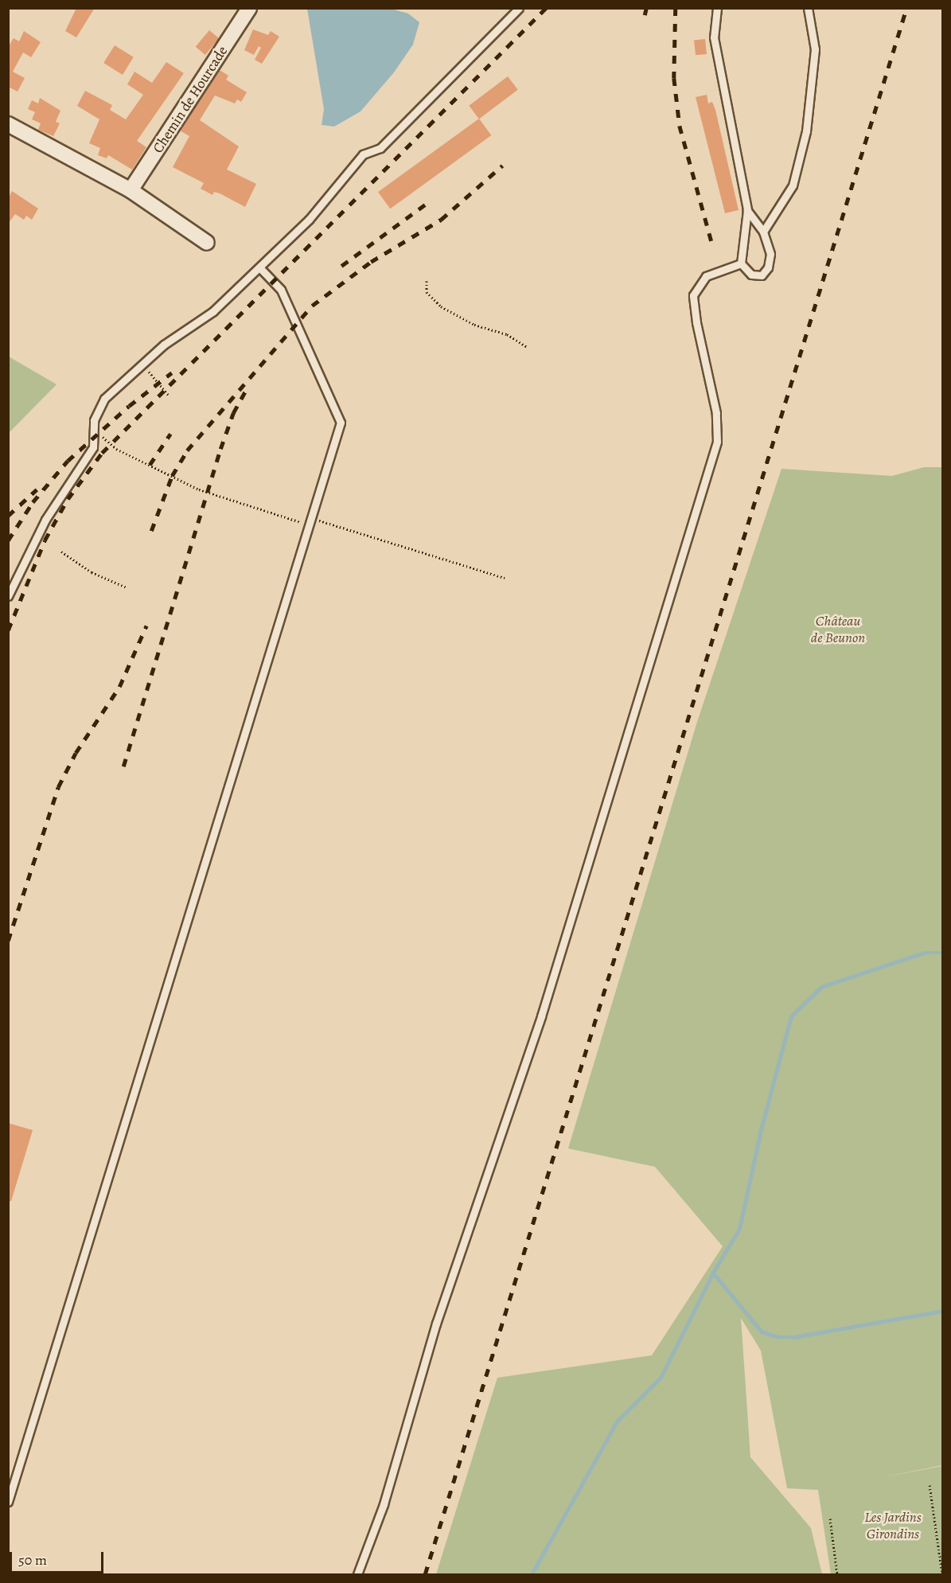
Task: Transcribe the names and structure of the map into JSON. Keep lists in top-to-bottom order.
{
  "streets": {
    "street": ["Chemin de Hourcade"]
  },
  "parks": ["Château de Beunon", "Les Jardins Girondins"],
  "scale_bar": "50 m"
}
